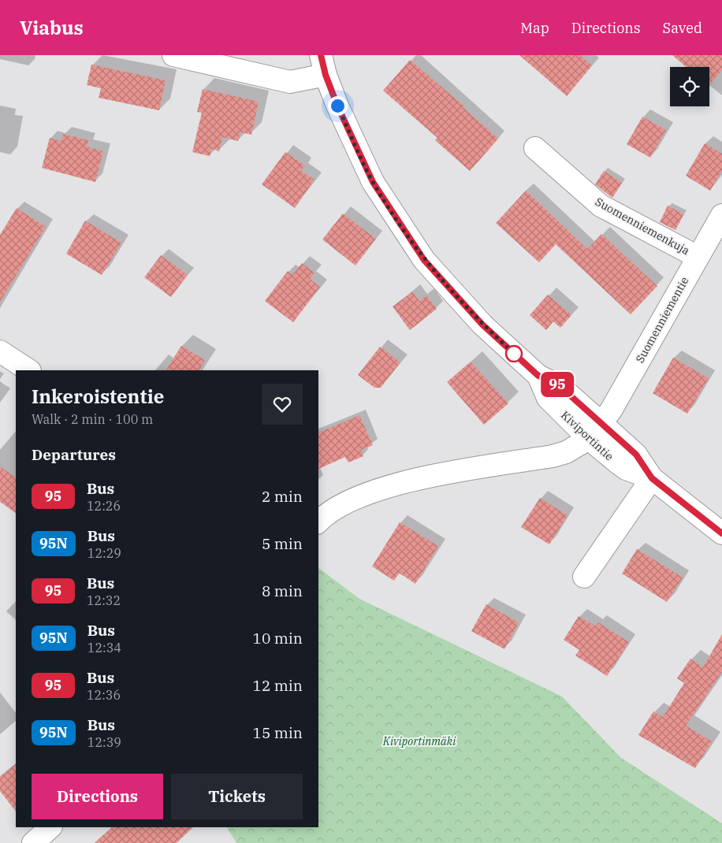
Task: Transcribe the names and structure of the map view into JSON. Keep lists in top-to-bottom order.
{
  "streets": {
    "street": ["Suomenniemenkuja", "Suomenniementie", "Kiviportintie"]
  },
  "crossings": [
    ["Suomenniemenkuja", "Suomenniementie"],
    ["Suomenniementie", "Kiviportintie"]
  ],
  "parks": ["Kiviportinmäki"],
  "lines": ["bus line 95"],
  "page": {
    "header": "Viabus",
    "nav": ["Map", "Directions", "Saved"],
    "on_map": "95",
    "heading": [
      ["Inkeroistentie", "Walk · 2 min · 100 m"],
      "Departures"
    ],
    "list": [
      {
        "mark": "95",
        "name": "Bus",
        "note": "12:26",
        "value": "2 min"
      },
      {
        "mark": "95N",
        "name": "Bus",
        "note": "12:29",
        "value": "5 min"
      },
      {
        "mark": "95",
        "name": "Bus",
        "note": "12:32",
        "value": "8 min"
      },
      {
        "mark": "95N",
        "name": "Bus",
        "note": "12:34",
        "value": "10 min"
      },
      {
        "mark": "95",
        "name": "Bus",
        "note": "12:36",
        "value": "12 min"
      },
      {
        "mark": "95N",
        "name": "Bus",
        "note": "12:39",
        "value": "15 min"
      }
    ],
    "buttons": ["Directions", "Tickets"]
  }
}
